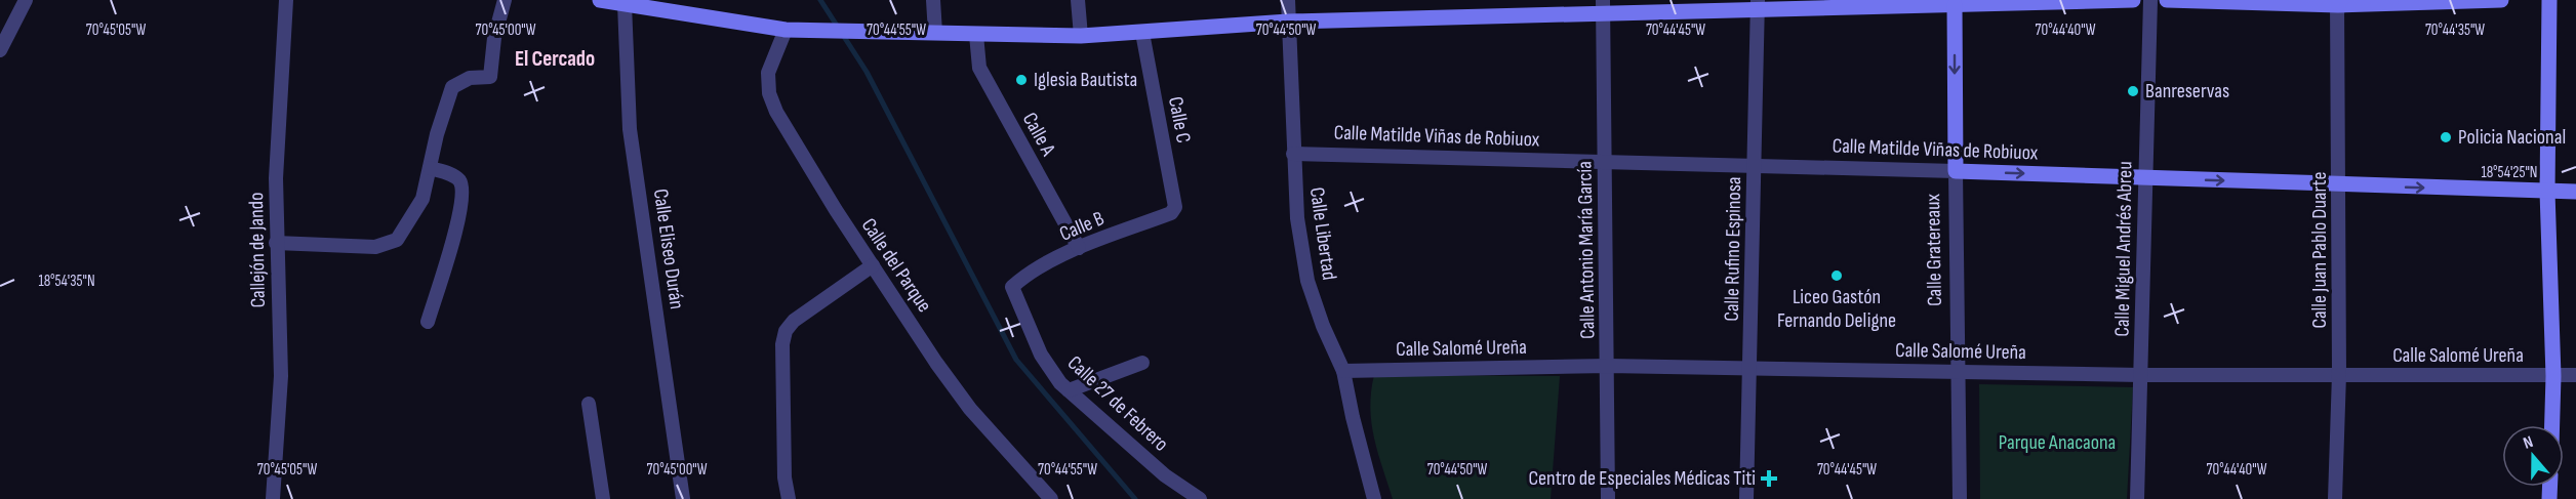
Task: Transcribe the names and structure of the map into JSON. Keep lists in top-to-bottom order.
{
  "streets": {
    "main road": ["Calle Matilde Viñas de Robiuox", "Calle Gratereaux"],
    "street": [
      "Calle C",
      "Calle A",
      "Calle B",
      "Calle Libertad",
      "Calle Eliseo Durán",
      "Calle Rufino Espinosa",
      "Calle Miguel Andrés Abreu",
      "Callejón de Jando",
      "Calle Antonio María García",
      "Calle Juan Pablo Duarte",
      "Calle del Parque",
      "Calle Salomé Ureña",
      "Calle 27 de Febrero"
    ]
  },
  "crossings": [
    ["Calle C", "Calle B"],
    ["Calle A", "Calle B"],
    ["Calle Matilde Viñas de Robiuox", "Calle Libertad"],
    ["Calle Matilde Viñas de Robiuox", "Calle Rufino Espinosa"],
    ["Calle Matilde Viñas de Robiuox", "Calle Miguel Andrés Abreu"],
    ["Calle Matilde Viñas de Robiuox", "Calle Antonio María García"],
    ["Calle Matilde Viñas de Robiuox", "Calle Gratereaux"],
    ["Calle Matilde Viñas de Robiuox", "Calle Juan Pablo Duarte"],
    ["Calle B", "Calle 27 de Febrero"],
    ["Calle Libertad", "Calle Salomé Ureña"],
    ["Calle Rufino Espinosa", "Calle Salomé Ureña"],
    ["Calle Miguel Andrés Abreu", "Calle Salomé Ureña"],
    ["Calle Antonio María García", "Calle Salomé Ureña"],
    ["Calle Gratereaux", "Calle Salomé Ureña"],
    ["Calle Juan Pablo Duarte", "Calle Salomé Ureña"]
  ],
  "one_way": ["Calle Matilde Viñas de Robiuox"],
  "districts": ["El Cercado"],
  "parks": ["Parque Anacaona"],
  "places": {
    "other": [
      "Iglesia Bautista",
      "Banreservas",
      "Policia Nacional",
      "Liceo Gastón Fernando Deligne"
    ],
    "health": ["Centro de Especiales Médicas Titi"]
  },
  "north": "top",
  "coordinates": [
    "70°44'45\"W",
    "70°45'05\"W",
    "70°45'00\"W",
    "70°44'55\"W",
    "70°44'50\"W",
    "70°44'40\"W",
    "70°44'35\"W",
    "18°54'25\"N",
    "18°54'35\"N"
  ]
}
